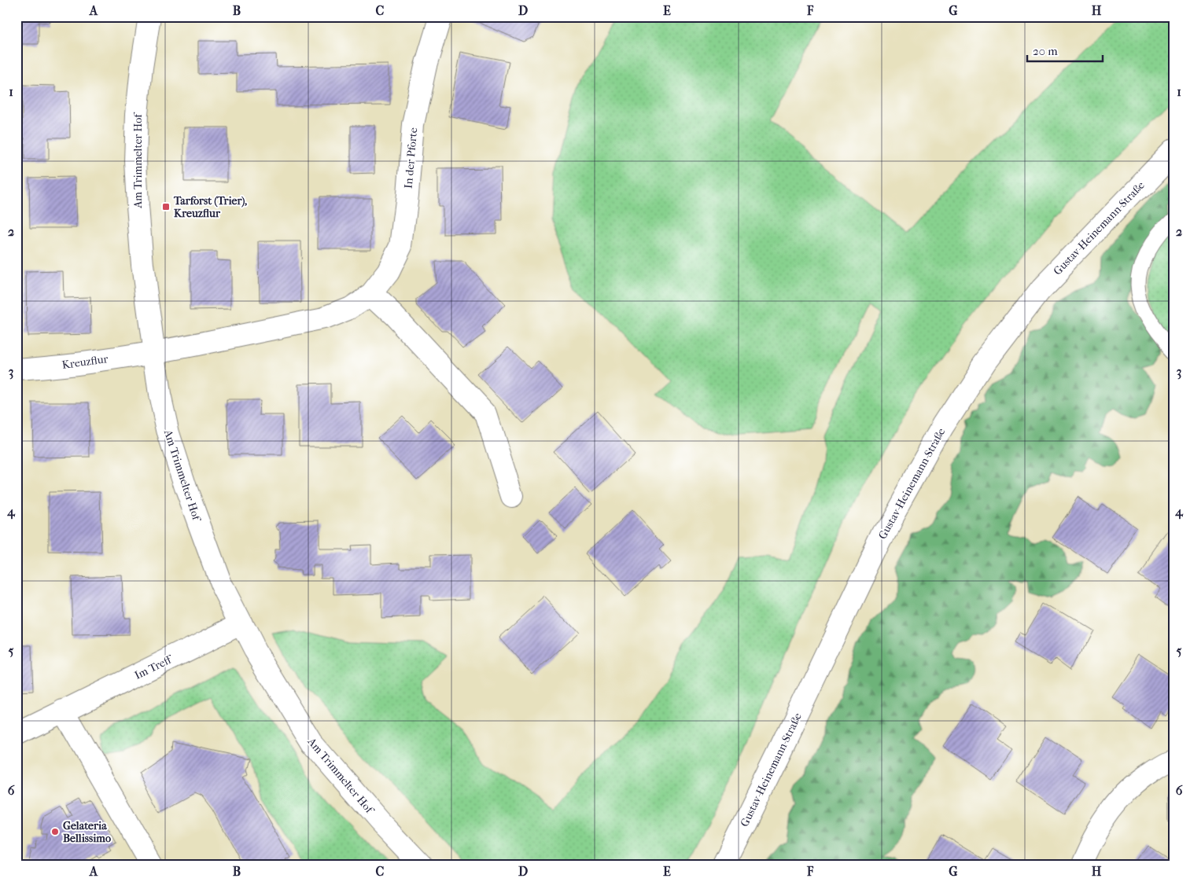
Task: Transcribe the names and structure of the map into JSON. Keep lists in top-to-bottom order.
{
  "streets": {
    "street": [
      "In der Pforte",
      "Am Trimmelter Hof",
      "Gustav-Heinemann-Straße",
      "Kreuzflur",
      "Im Treff"
    ]
  },
  "crossings": [
    ["In der Pforte", "Am Trimmelter Hof"],
    ["In der Pforte", "Kreuzflur"],
    ["Am Trimmelter Hof", "Kreuzflur"],
    ["Am Trimmelter Hof", "Im Treff"]
  ],
  "places": {
    "transit": ["Tarforst (Trier), Kreuzflur"],
    "other": ["Gelateria Bellissimo"]
  },
  "scale_bar": "20 m",
  "grid": {
    "columns": [
      "A",
      "B",
      "C",
      "D",
      "E",
      "F",
      "G",
      "H"
    ],
    "rows": [
      "1",
      "2",
      "3",
      "4",
      "5",
      "6"
    ]
  }
}
